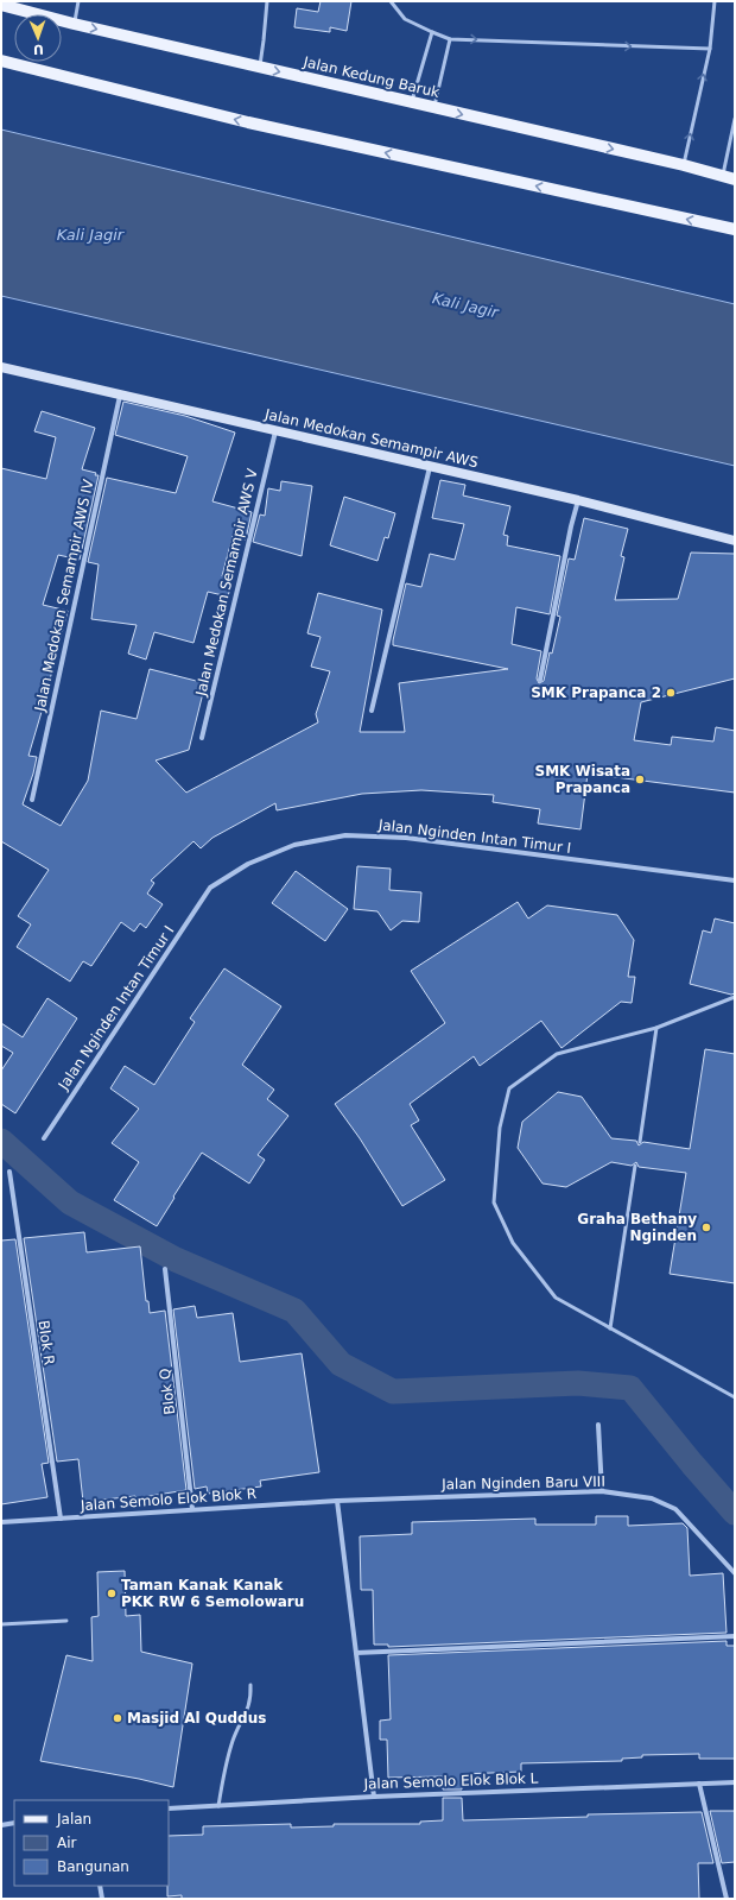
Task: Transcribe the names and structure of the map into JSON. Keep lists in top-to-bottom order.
{
  "streets": {
    "main road": ["Jalan Kedung Baruk"],
    "street": [
      "Jalan Medokan Semampir AWS",
      "Jalan Medokan Semampir AWS V",
      "Jalan Medokan Semampir AWS IV",
      "Jalan Nginden Intan Timur I",
      "Blok R",
      "Blok Q",
      "Jalan Nginden Baru VIII",
      "Jalan Semolo Elok Blok R",
      "Jalan Semolo Elok Blok L"
    ]
  },
  "crossings": [
    ["Jalan Medokan Semampir AWS", "Jalan Medokan Semampir AWS V"],
    ["Jalan Medokan Semampir AWS", "Jalan Medokan Semampir AWS IV"],
    ["Blok R", "Jalan Semolo Elok Blok R"],
    ["Blok Q", "Jalan Semolo Elok Blok R"],
    ["Jalan Nginden Baru VIII", "Jalan Semolo Elok Blok R"]
  ],
  "water": ["Kali Jagir"],
  "places": [
    "SMK Prapanca 2",
    "SMK Wisata Prapanca",
    "Graha Bethany Nginden",
    "Taman Kanak Kanak PKK RW 6 Semolowaru",
    "Masjid Al Quddus"
  ],
  "legend": ["Jalan", "Air", "Bangunan"],
  "north": "bottom"
}
